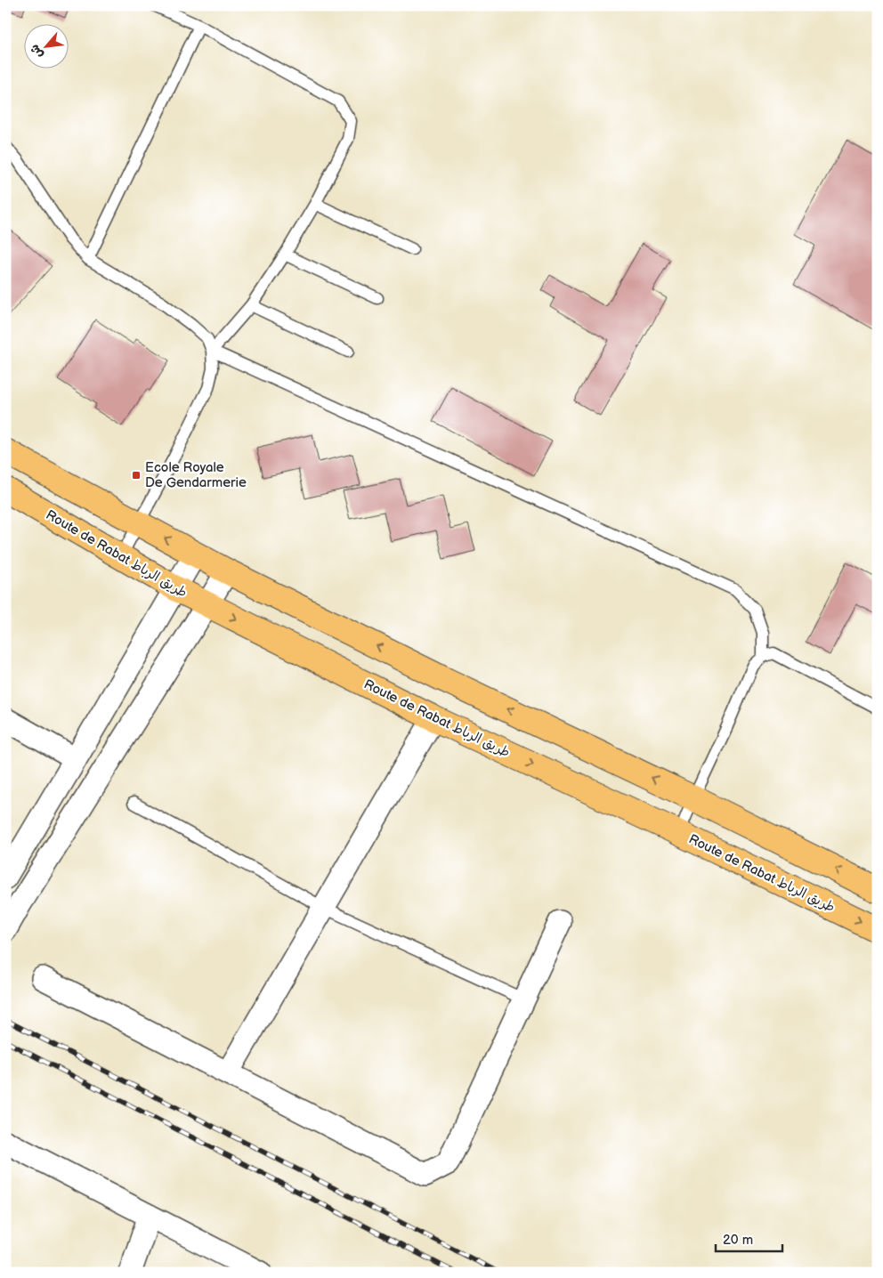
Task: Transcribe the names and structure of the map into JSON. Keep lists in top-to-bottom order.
{
  "streets": {
    "main road": ["Route de Rabat طريق الرباط"]
  },
  "places": {
    "transit": ["Ecole Royale De Gendarmerie"]
  },
  "scale_bar": "20 m",
  "north": "bottom left"
}
